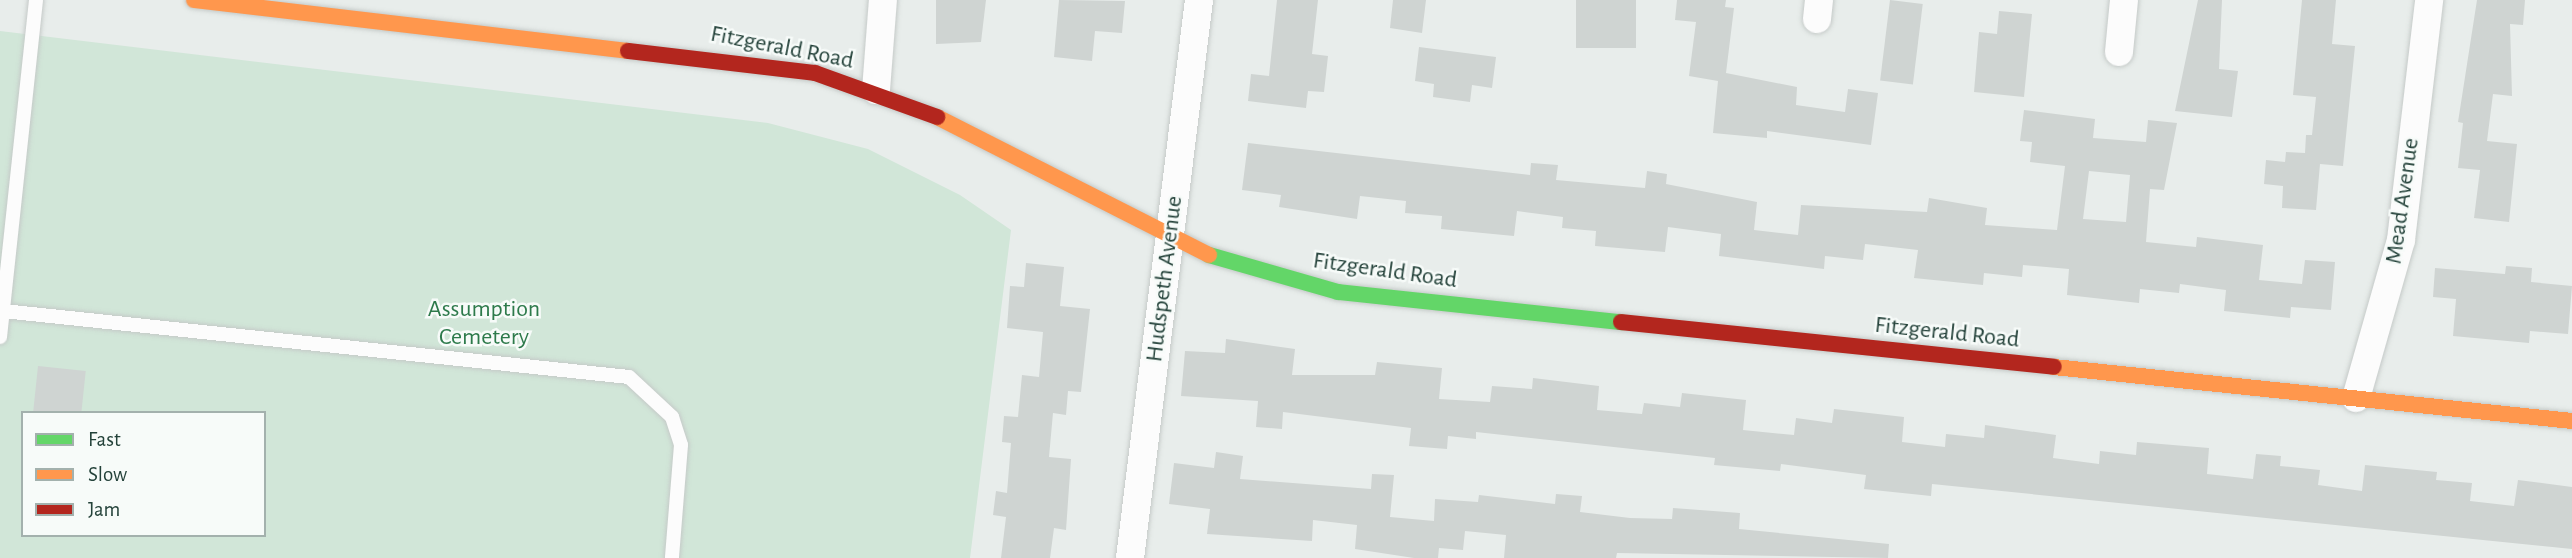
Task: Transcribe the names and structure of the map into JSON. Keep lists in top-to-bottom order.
{
  "streets": {
    "main road": ["Fitzgerald Road"],
    "street": ["Mead Avenue", "Hudspeth Avenue"]
  },
  "crossings": [
    ["Fitzgerald Road", "Mead Avenue"],
    ["Fitzgerald Road", "Hudspeth Avenue"]
  ],
  "parks": ["Assumption Cemetery"],
  "legend": ["Fast", "Slow", "Jam"]
}
